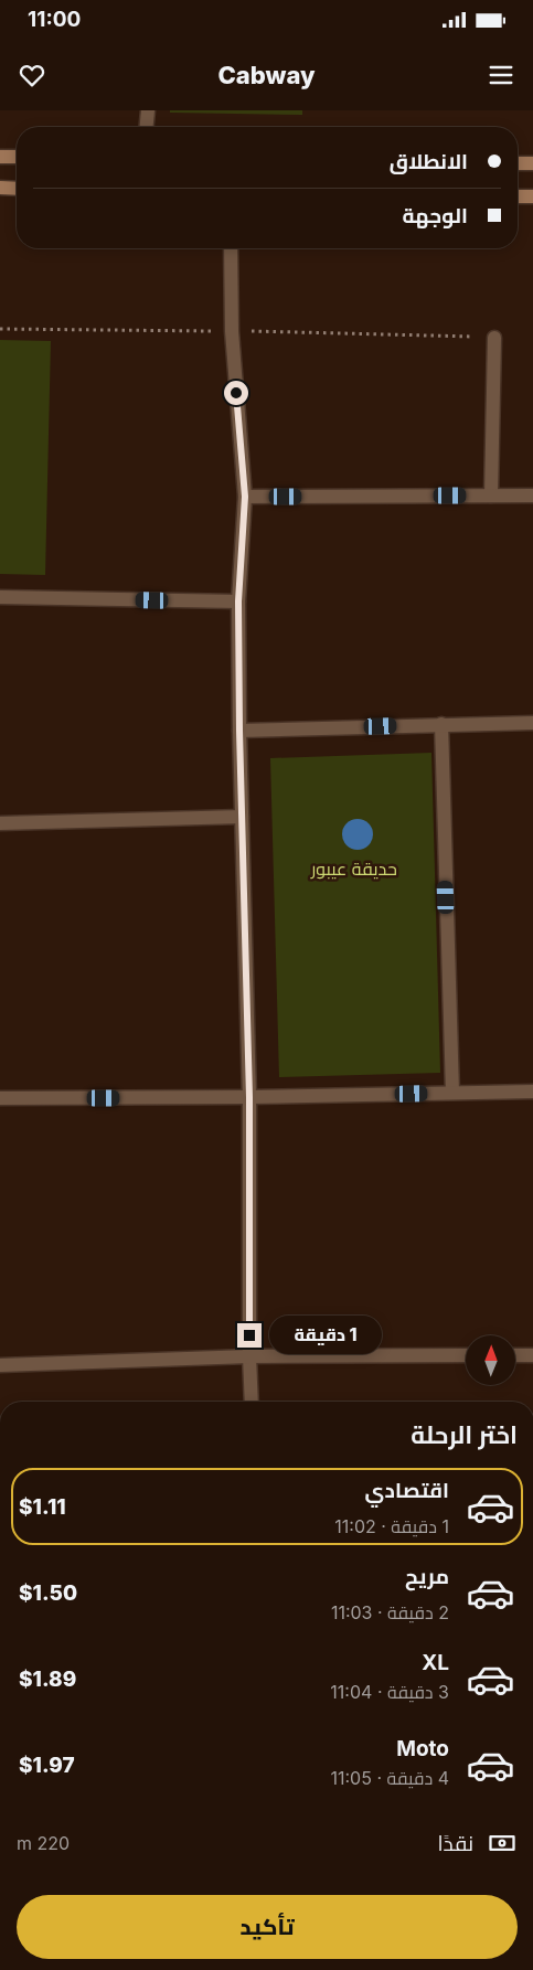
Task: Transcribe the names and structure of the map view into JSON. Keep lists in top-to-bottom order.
{
  "parks": ["حديقة عيبور"],
  "north": "top",
  "page": {
    "status": "11:00",
    "header": "Cabway",
    "banner": ["الانطلاق", "الوجهة"],
    "bubble": "1 دقيقة",
    "heading": "اختر الرحلة",
    "list": [
      {
        "name": "اقتصادي",
        "note": "1 دقيقة · 11:02",
        "value": "$1.11"
      },
      {
        "name": "مريح",
        "note": "2 دقيقة · 11:03",
        "value": "$1.50"
      },
      {
        "name": "XL",
        "note": "3 دقيقة · 11:04",
        "value": "$1.89"
      },
      {
        "name": "Moto",
        "note": "4 دقيقة · 11:05",
        "value": "$1.97"
      }
    ],
    "pay": ["نقدًا", "220 m"],
    "buttons": "تأكيد"
  }
}
